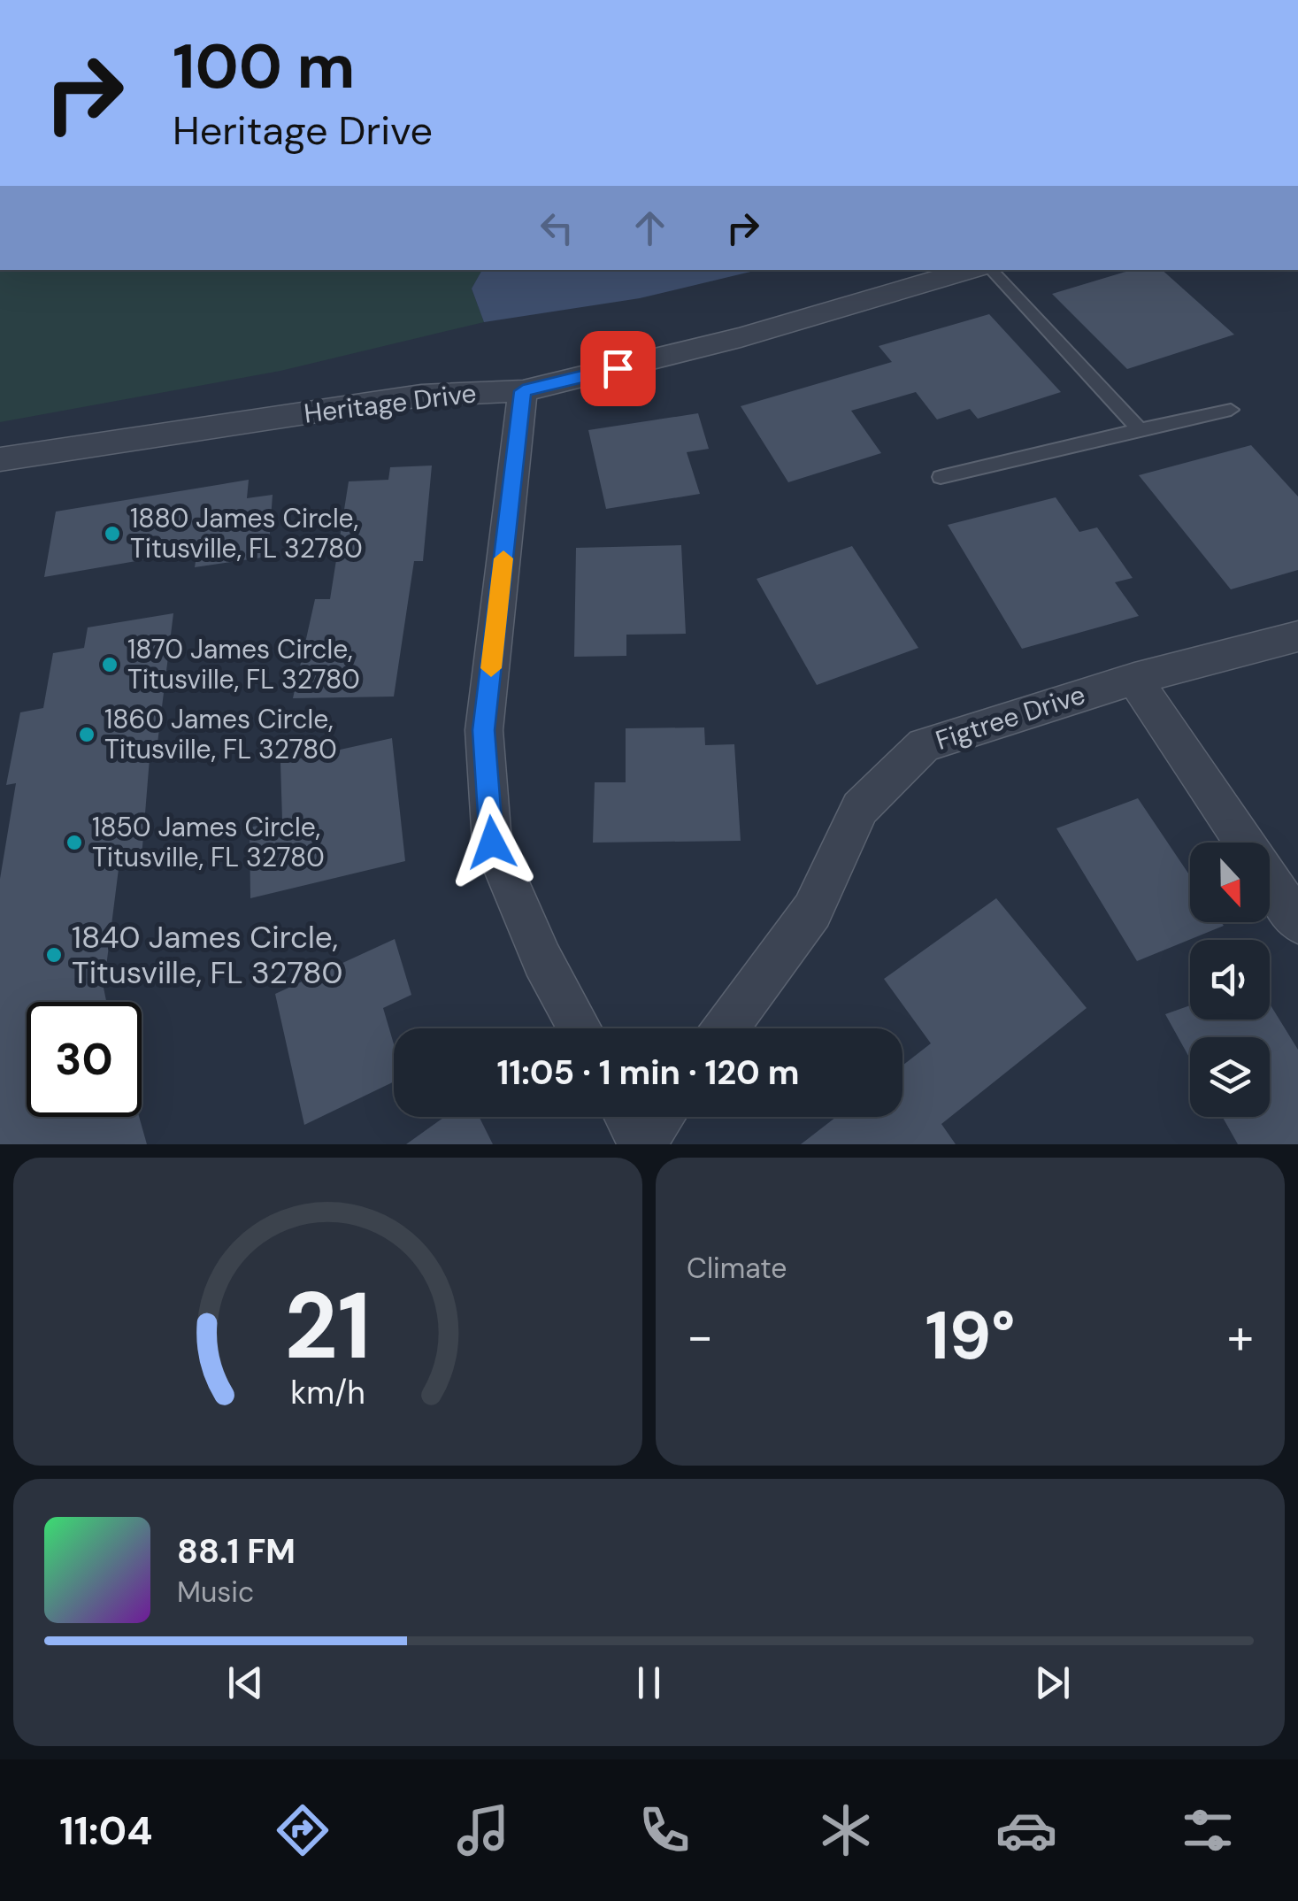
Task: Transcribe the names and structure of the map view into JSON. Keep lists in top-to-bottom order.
{
  "streets": {
    "street": ["Heritage Drive", "Figtree Drive"]
  },
  "places": [
    "1880 James Circle, Titusville, FL 32780",
    "1870 James Circle, Titusville, FL 32780",
    "1860 James Circle, Titusville, FL 32780",
    "1850 James Circle, Titusville, FL 32780",
    "1840 James Circle, Titusville, FL 32780"
  ],
  "north": "bottom",
  "page": {
    "turn": ["100 m", "Heritage Drive"],
    "limit": "30",
    "trip": "11:05 · 1 min · 120 m",
    "tile": "Climate",
    "heat": ["−", "19°", "+"],
    "song": ["88.1 FM", "Music"],
    "tabs": "11:04",
    "gauge": ["21", "km/h"]
  }
}
